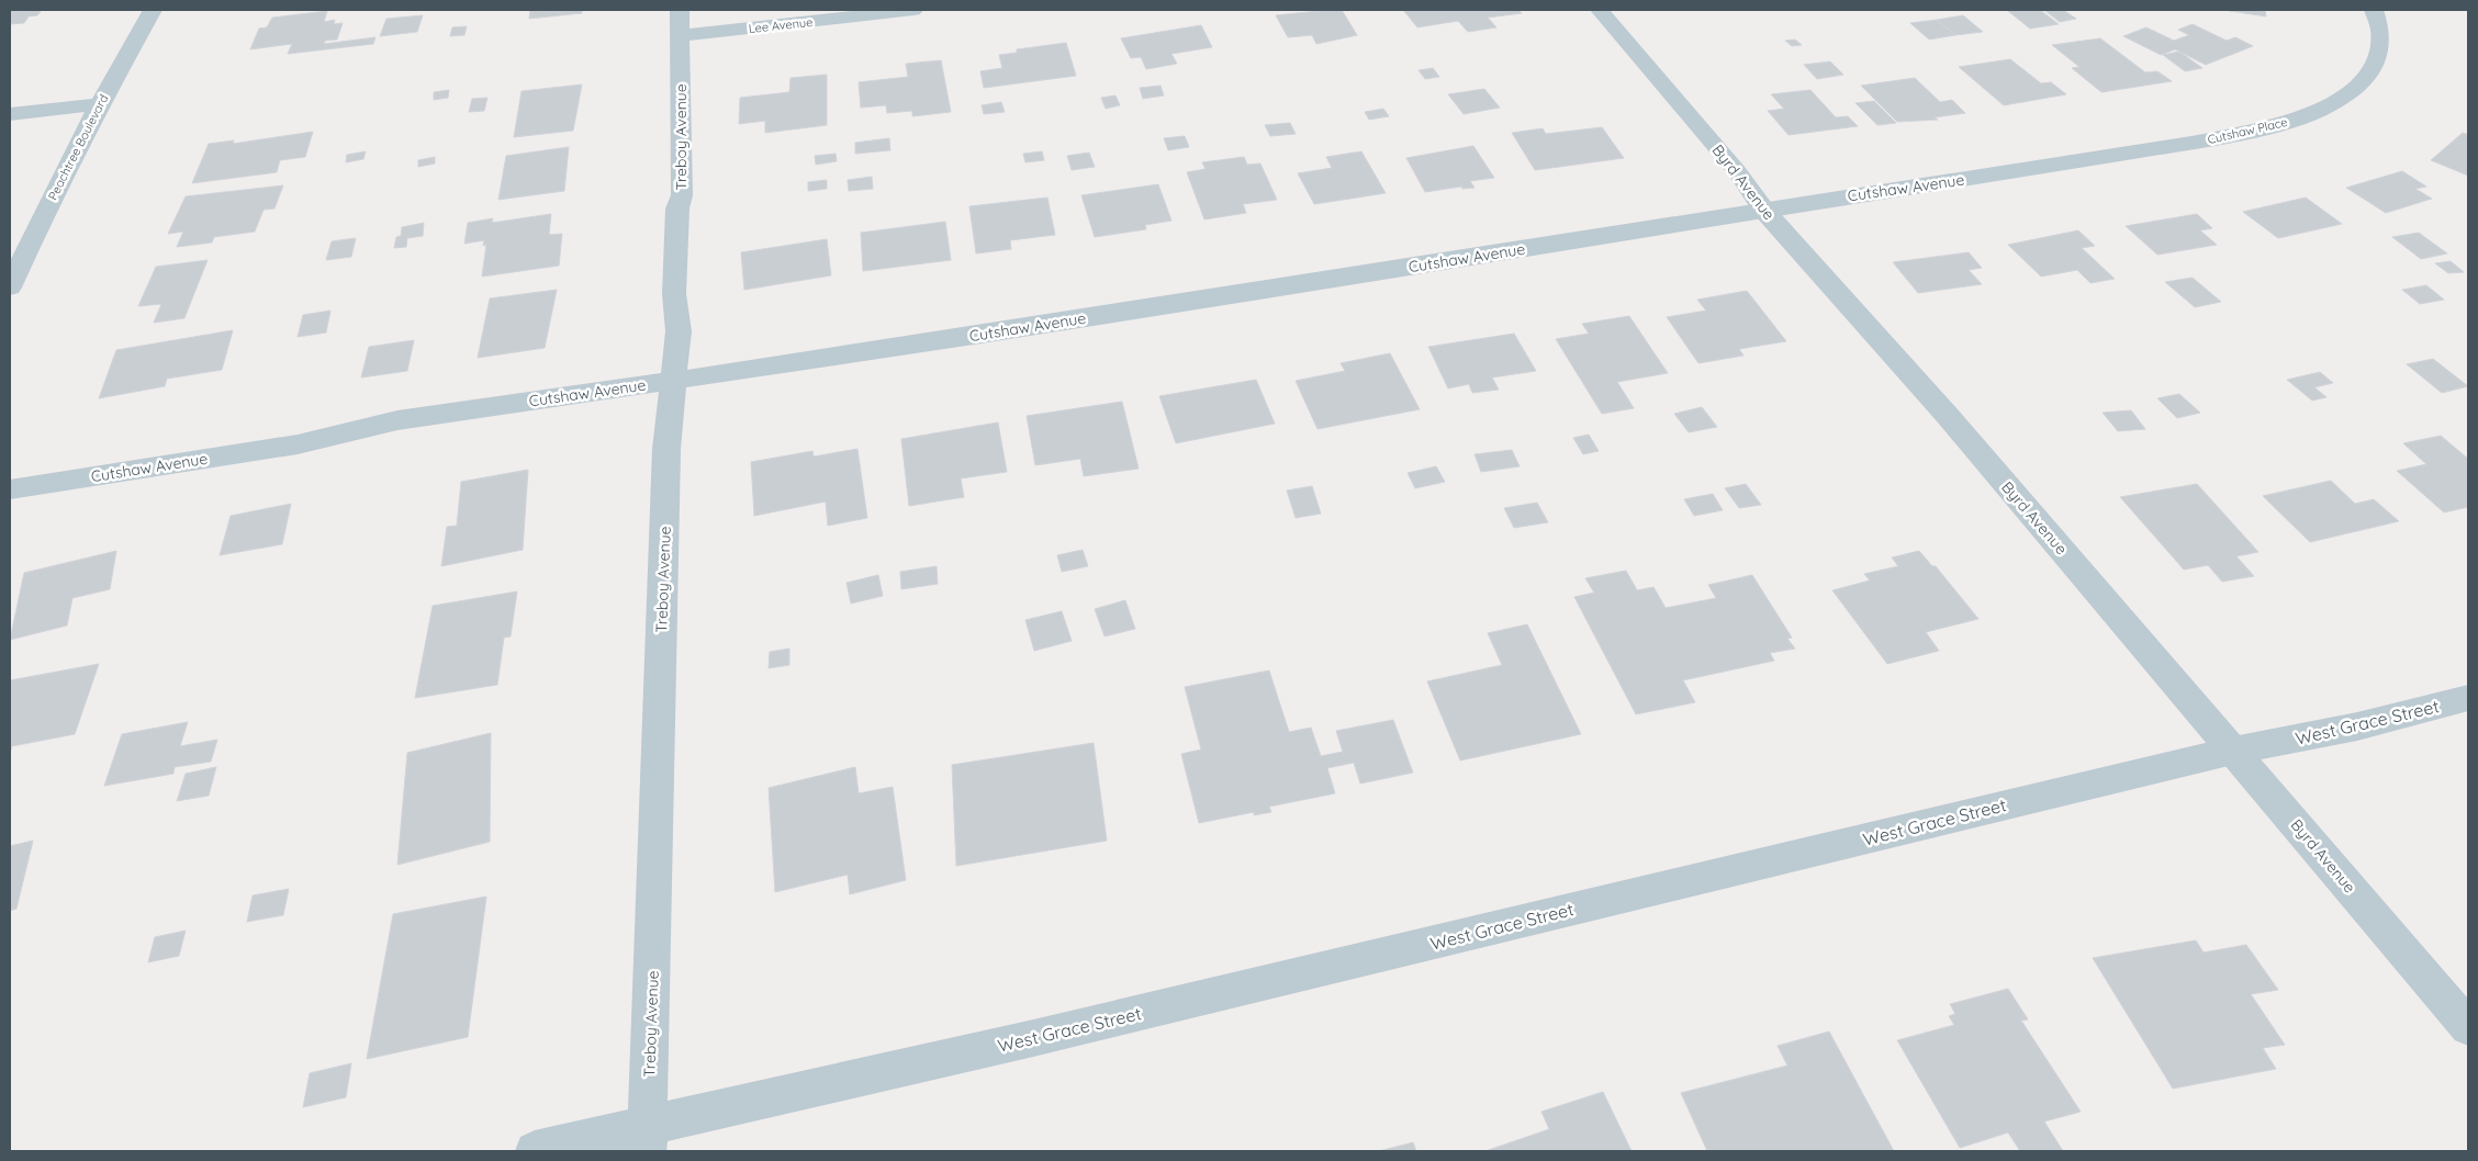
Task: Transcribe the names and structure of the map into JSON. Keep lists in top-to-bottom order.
{
  "streets": {
    "street": [
      "Lee Avenue",
      "Cutshaw Place",
      "Treboy Avenue",
      "Peachtree Boulevard",
      "Byrd Avenue",
      "Cutshaw Avenue",
      "West Grace Street"
    ]
  },
  "crossings": [
    ["Lee Avenue", "Treboy Avenue"],
    ["Cutshaw Place", "Cutshaw Avenue"],
    ["Treboy Avenue", "Cutshaw Avenue"],
    ["Treboy Avenue", "West Grace Street"],
    ["Byrd Avenue", "Cutshaw Avenue"],
    ["Byrd Avenue", "West Grace Street"]
  ]
}
